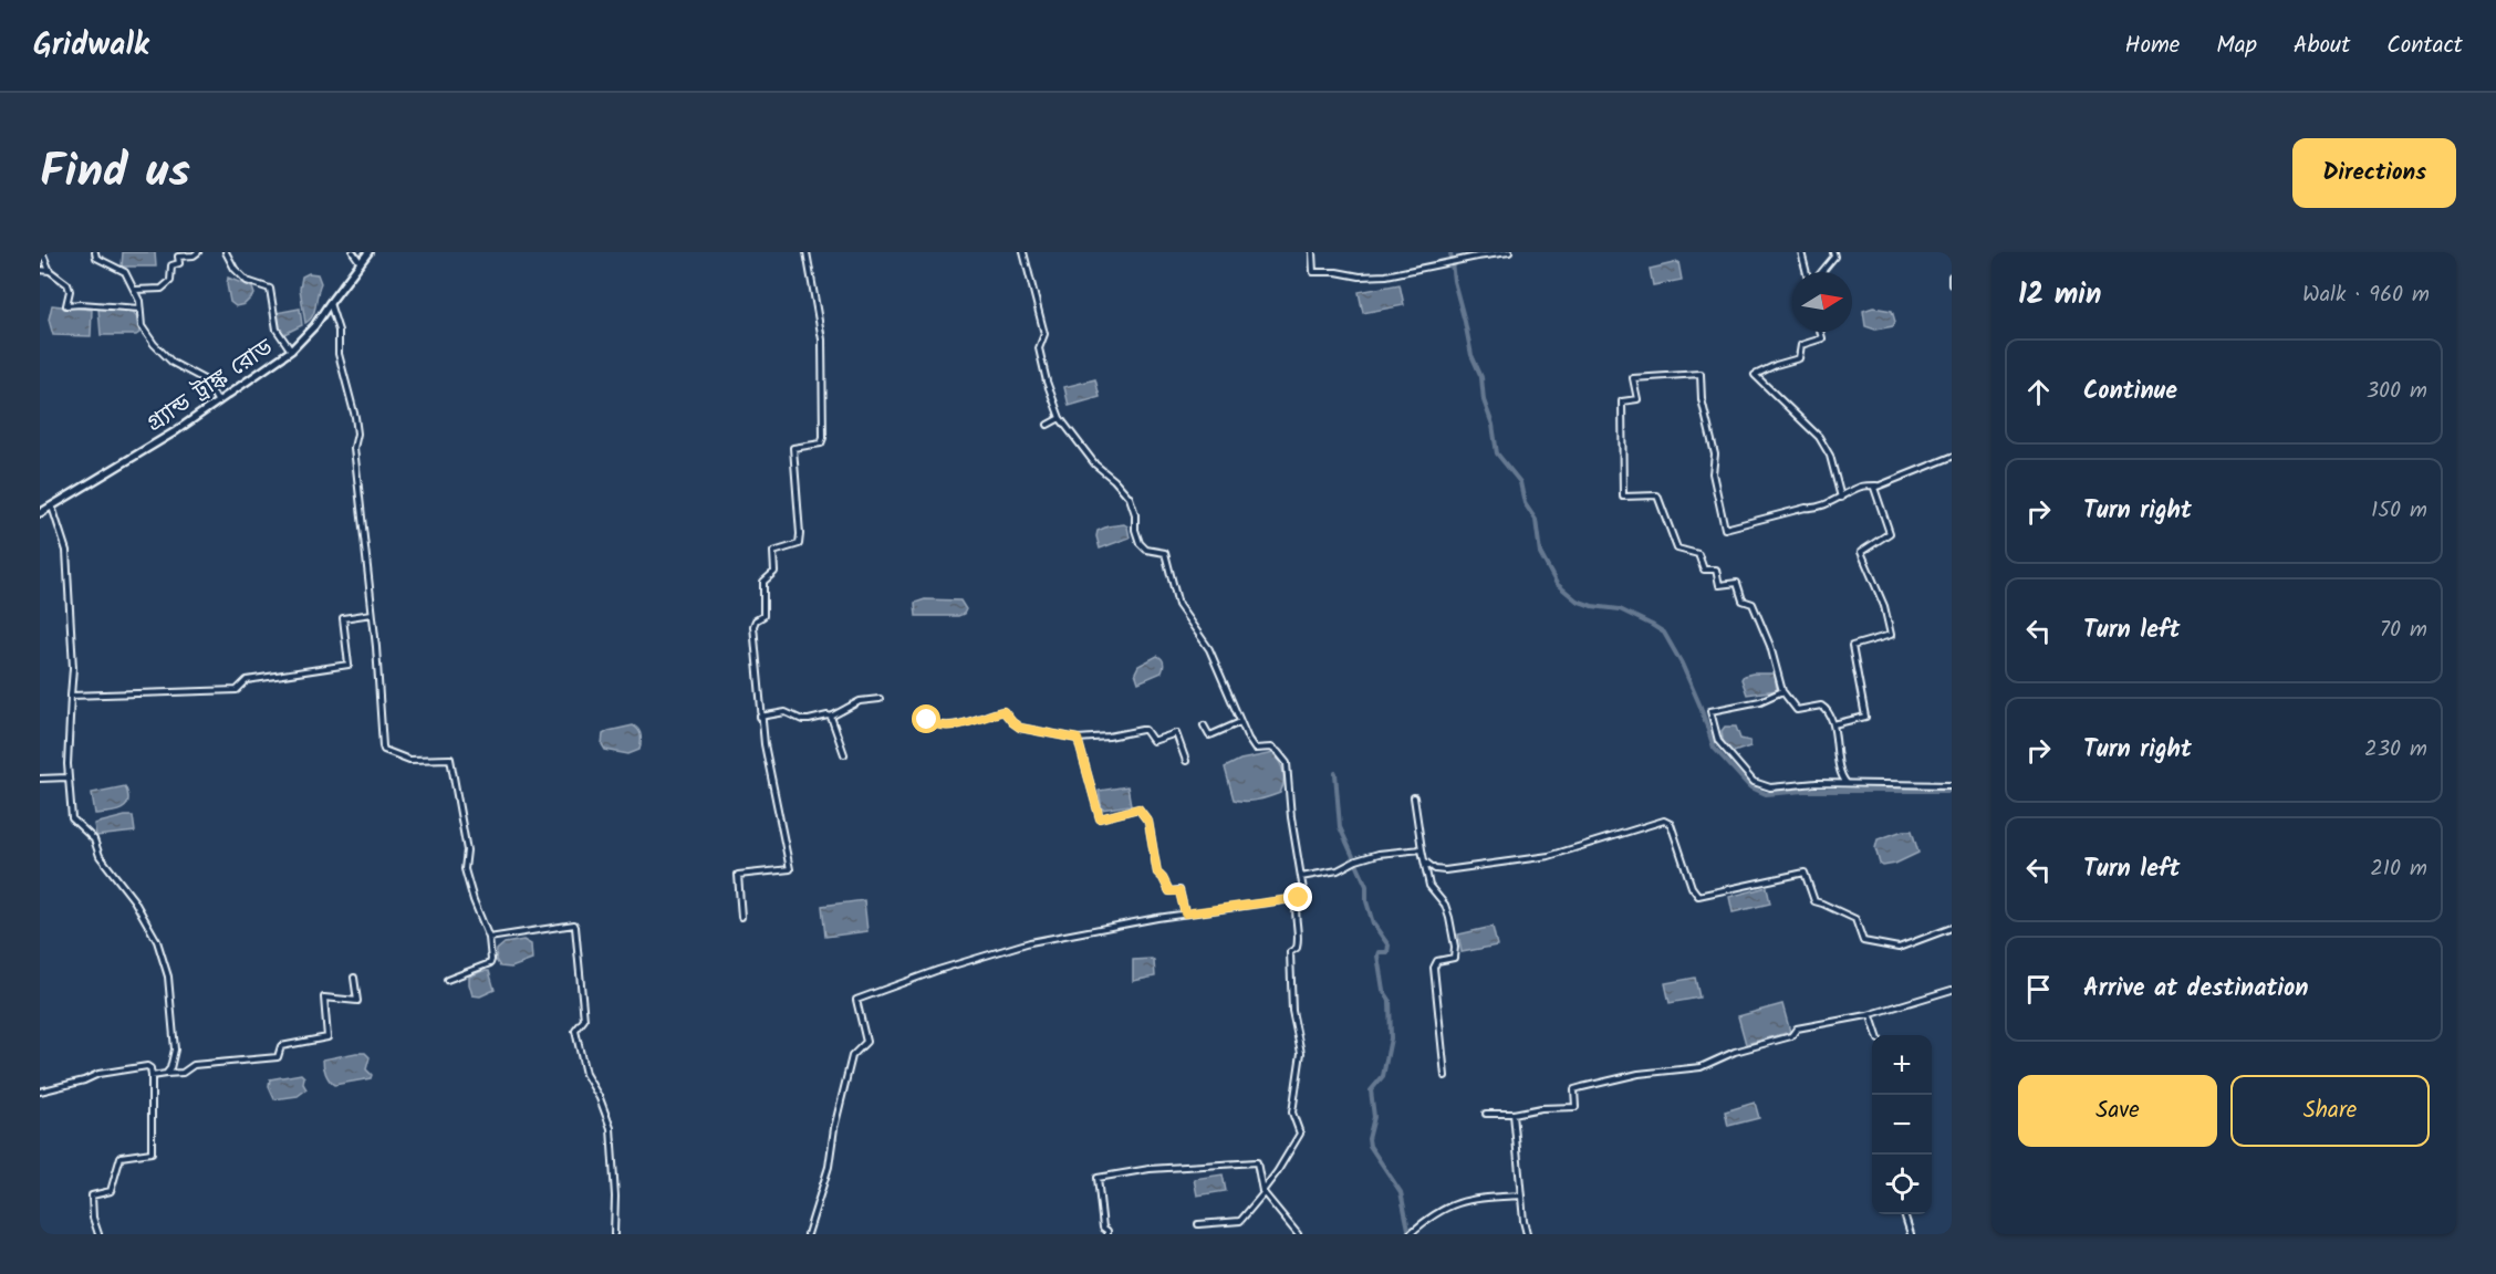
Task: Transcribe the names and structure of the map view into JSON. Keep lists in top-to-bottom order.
{
  "streets": {
    "highway": ["গ্র্যান্ড ট্রাঙ্ক রোড"]
  },
  "north": "right",
  "page": {
    "header": "Gridwalk",
    "nav": [
      "Home",
      "Map",
      "About",
      "Contact"
    ],
    "title": "Find us",
    "buttons": [
      "Directions",
      ["Save", "Share"]
    ],
    "heading": ["12 min", "Walk · 960 m"],
    "list": [
      ["Continue", "300 m"],
      ["Turn right", "150 m"],
      ["Turn left", "70 m"],
      ["Turn right", "230 m"],
      ["Turn left", "210 m"],
      "Arrive at destination"
    ],
    "map_buttons": ["+", "−"]
  }
}
